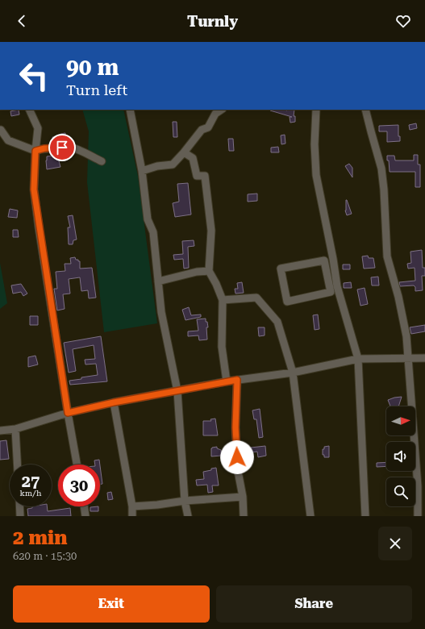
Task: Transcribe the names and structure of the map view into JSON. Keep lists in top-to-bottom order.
{
  "north": "right",
  "page": {
    "header": "Turnly",
    "turn": ["90 m", "Turn left"],
    "speed": "27 km/h",
    "limit": "30",
    "heading": ["2 min", "620 m · 15:30"],
    "buttons": ["Exit", "Share"]
  }
}
